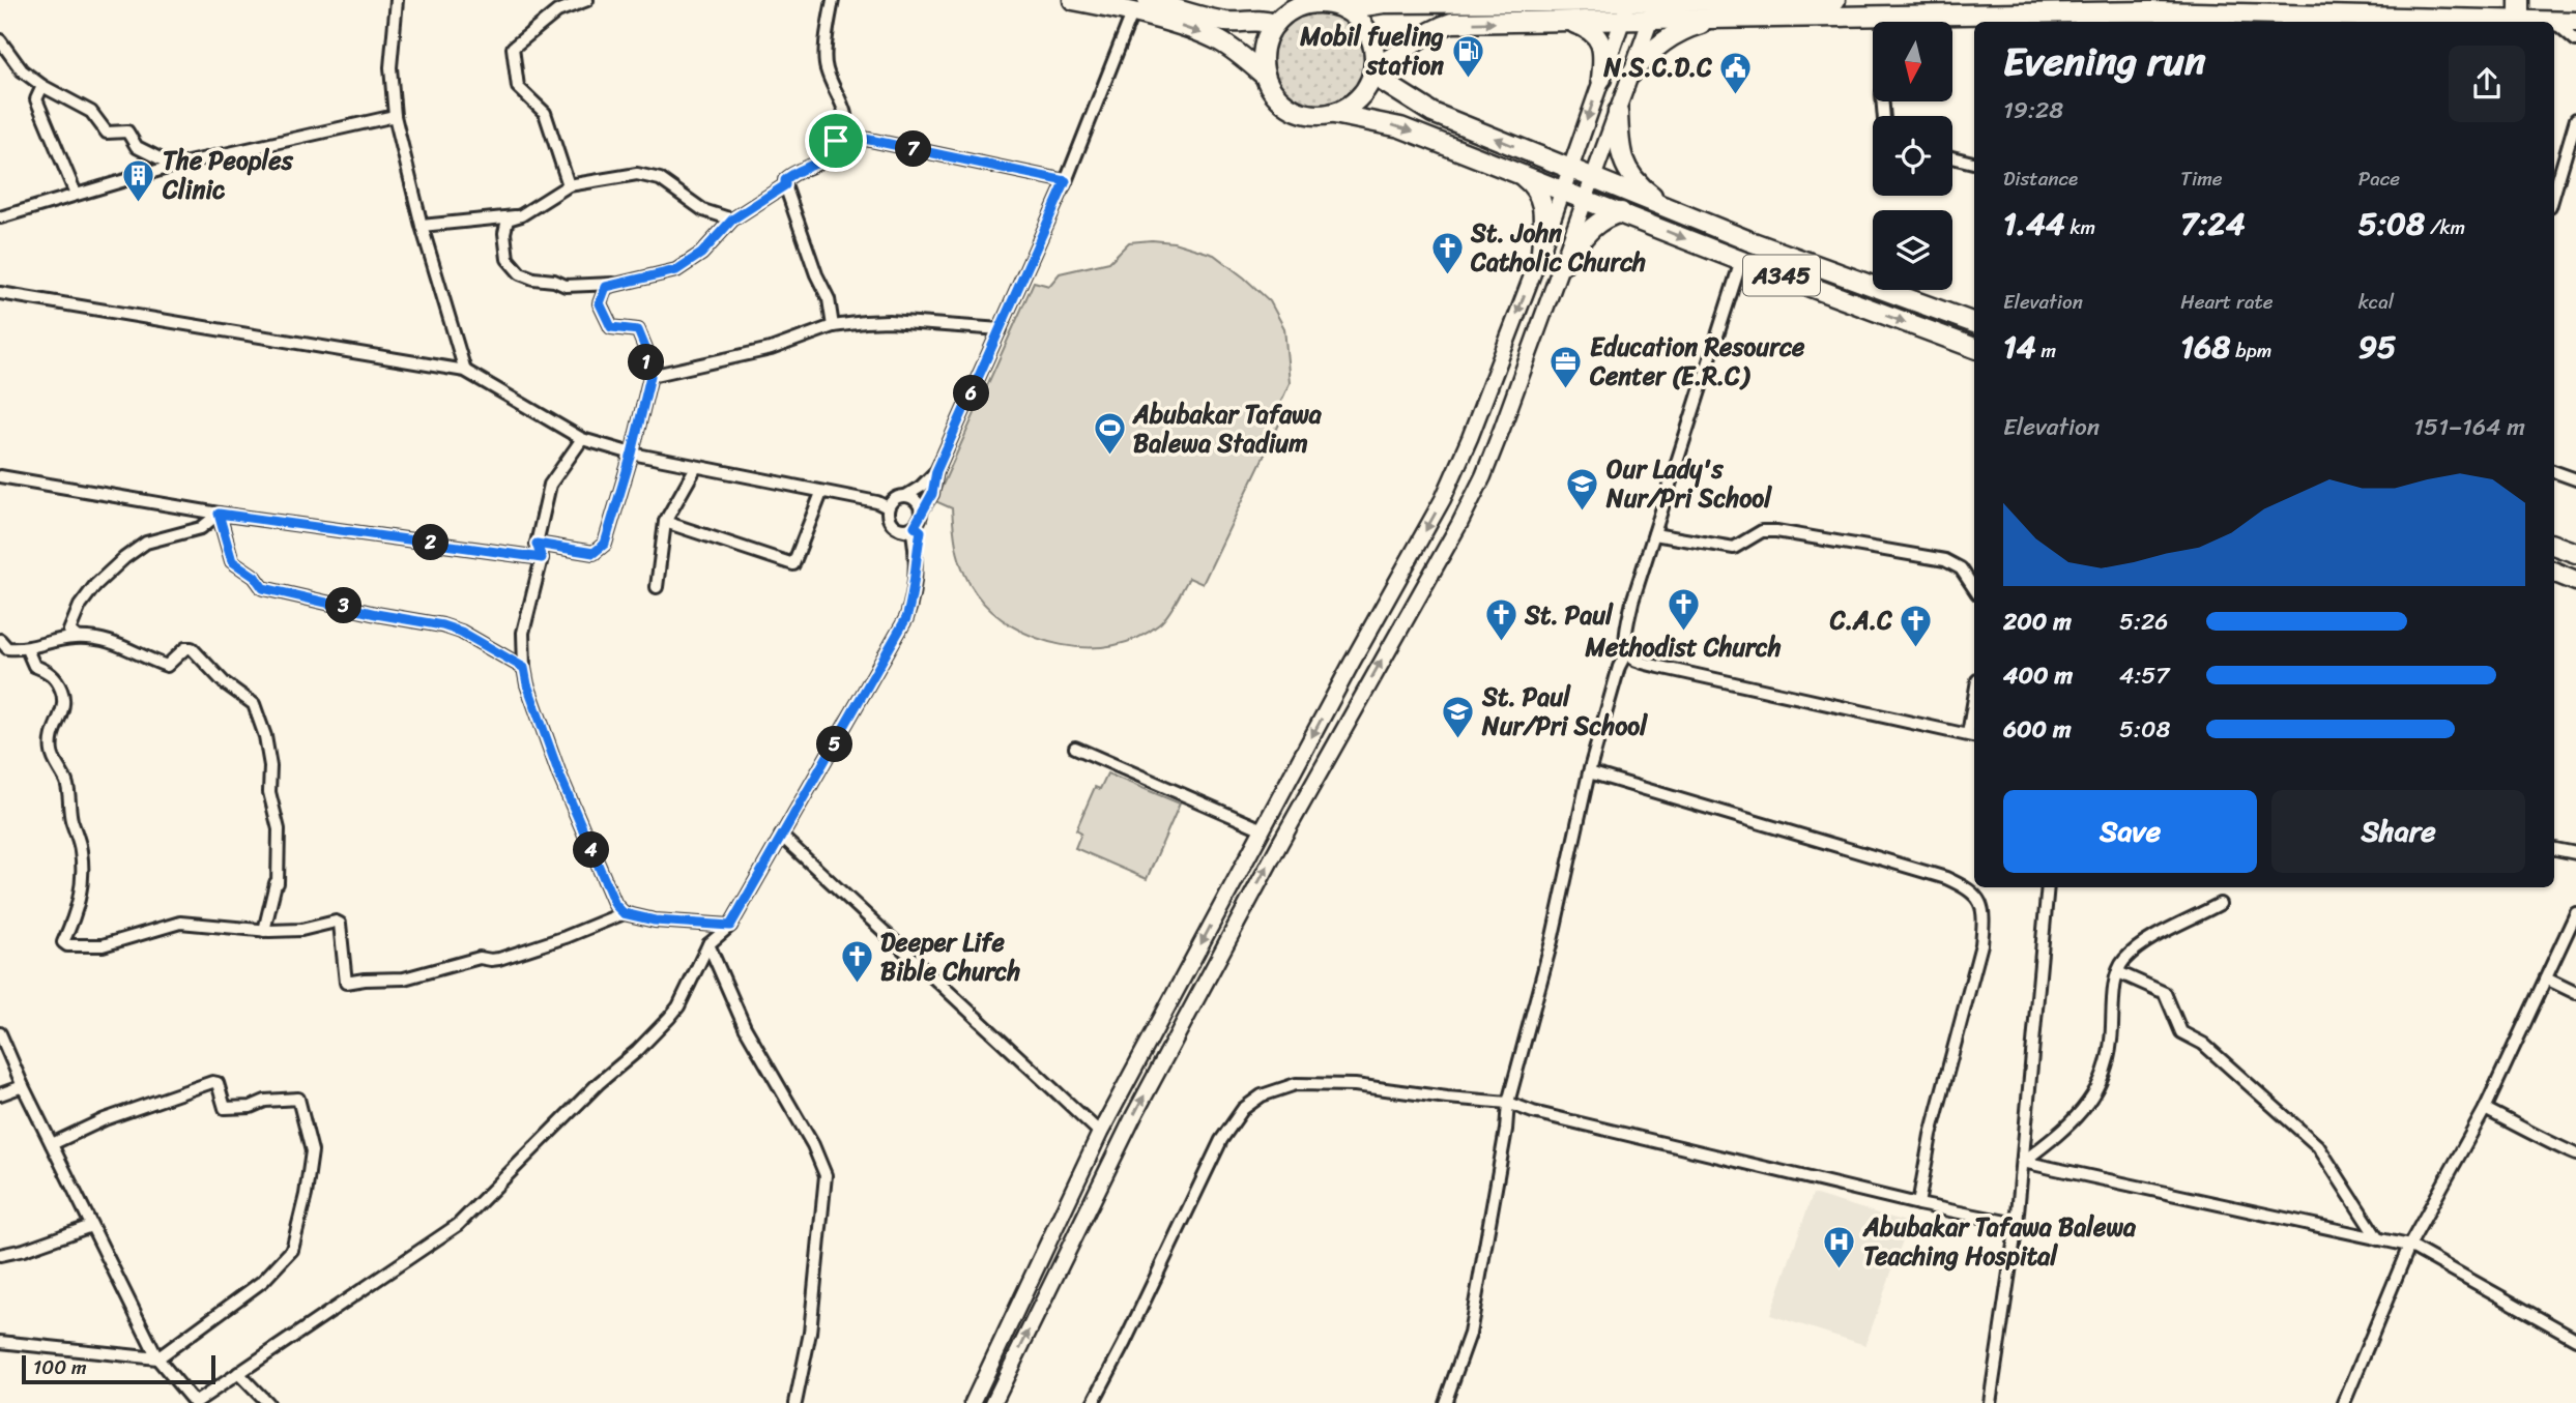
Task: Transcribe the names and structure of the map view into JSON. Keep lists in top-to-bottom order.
{
  "streets": {
    "main road": ["A345"]
  },
  "places": {
    "fuel station": ["Mobil fueling station"],
    "public building": ["N.S.C.D.C"],
    "building": ["The Peoples Clinic"],
    "church": [
      "St. John Catholic Church",
      "Methodist Church",
      "St. Paul",
      "C.A.C",
      "Deeper Life Bible Church"
    ],
    "office": ["Education Resource Center (E.R.C)"],
    "sports": ["Abubakar Tafawa Balewa Stadium"],
    "school or university": ["Our Lady's Nur/Pri School", "St. Paul Nur/Pri School"],
    "hospital": ["Abubakar Tafawa Balewa Teaching Hospital"]
  },
  "scale_bar": "100 m",
  "north": "bottom",
  "page": {
    "heading": ["Evening run", "19:28"],
    "pins": [
      "7",
      "1",
      "6",
      "2",
      "3",
      "5",
      "4"
    ],
    "stats": [
      ["Distance", "1.44 km"],
      ["Time", "7:24"],
      ["Pace", "5:08 /km"],
      ["Elevation", "14 m"],
      ["Heart rate", "168 bpm"],
      ["kcal", "95"]
    ],
    "chart": ["Elevation", "151–164 m"],
    "list": [
      {
        "name": "200 m",
        "note": "5:26"
      },
      {
        "name": "400 m",
        "note": "4:57"
      },
      {
        "name": "600 m",
        "note": "5:08"
      }
    ],
    "buttons": ["Save", "Share"],
    "scale": "100 m"
  }
}
